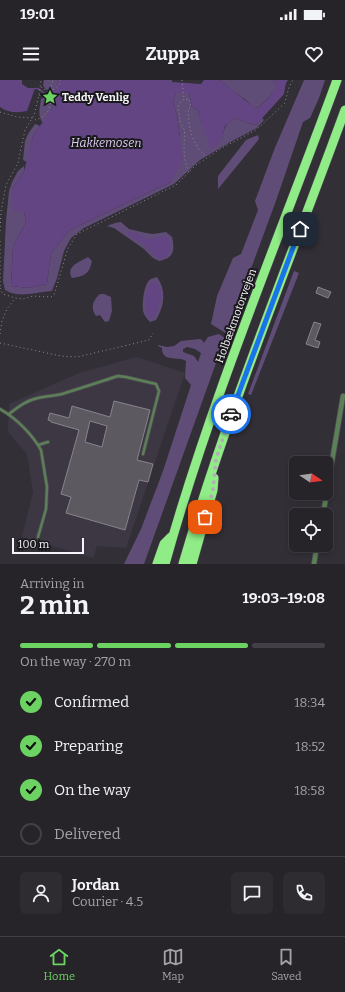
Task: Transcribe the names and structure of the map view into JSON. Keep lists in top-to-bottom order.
{
  "streets": {
    "highway": ["Holbækmotorvejen"]
  },
  "water": ["Hakkemosen"],
  "places": {
    "place": ["Teddy Venlig"]
  },
  "scale_bar": "100 m",
  "north": "right",
  "page": {
    "status": "19:01",
    "header": "Zuppa",
    "scale": "100 m",
    "heading": ["2 min", "Arriving in", "19:03–19:08"],
    "panel": ["Jordan", "Courier · 4.5"],
    "bar": "On the way · 270 m",
    "list": [
      ["Confirmed", "18:34"],
      ["Preparing", "18:52"],
      ["On the way", "18:58"],
      "Delivered"
    ],
    "tabs": ["Home", "Map", "Saved"]
  }
}
